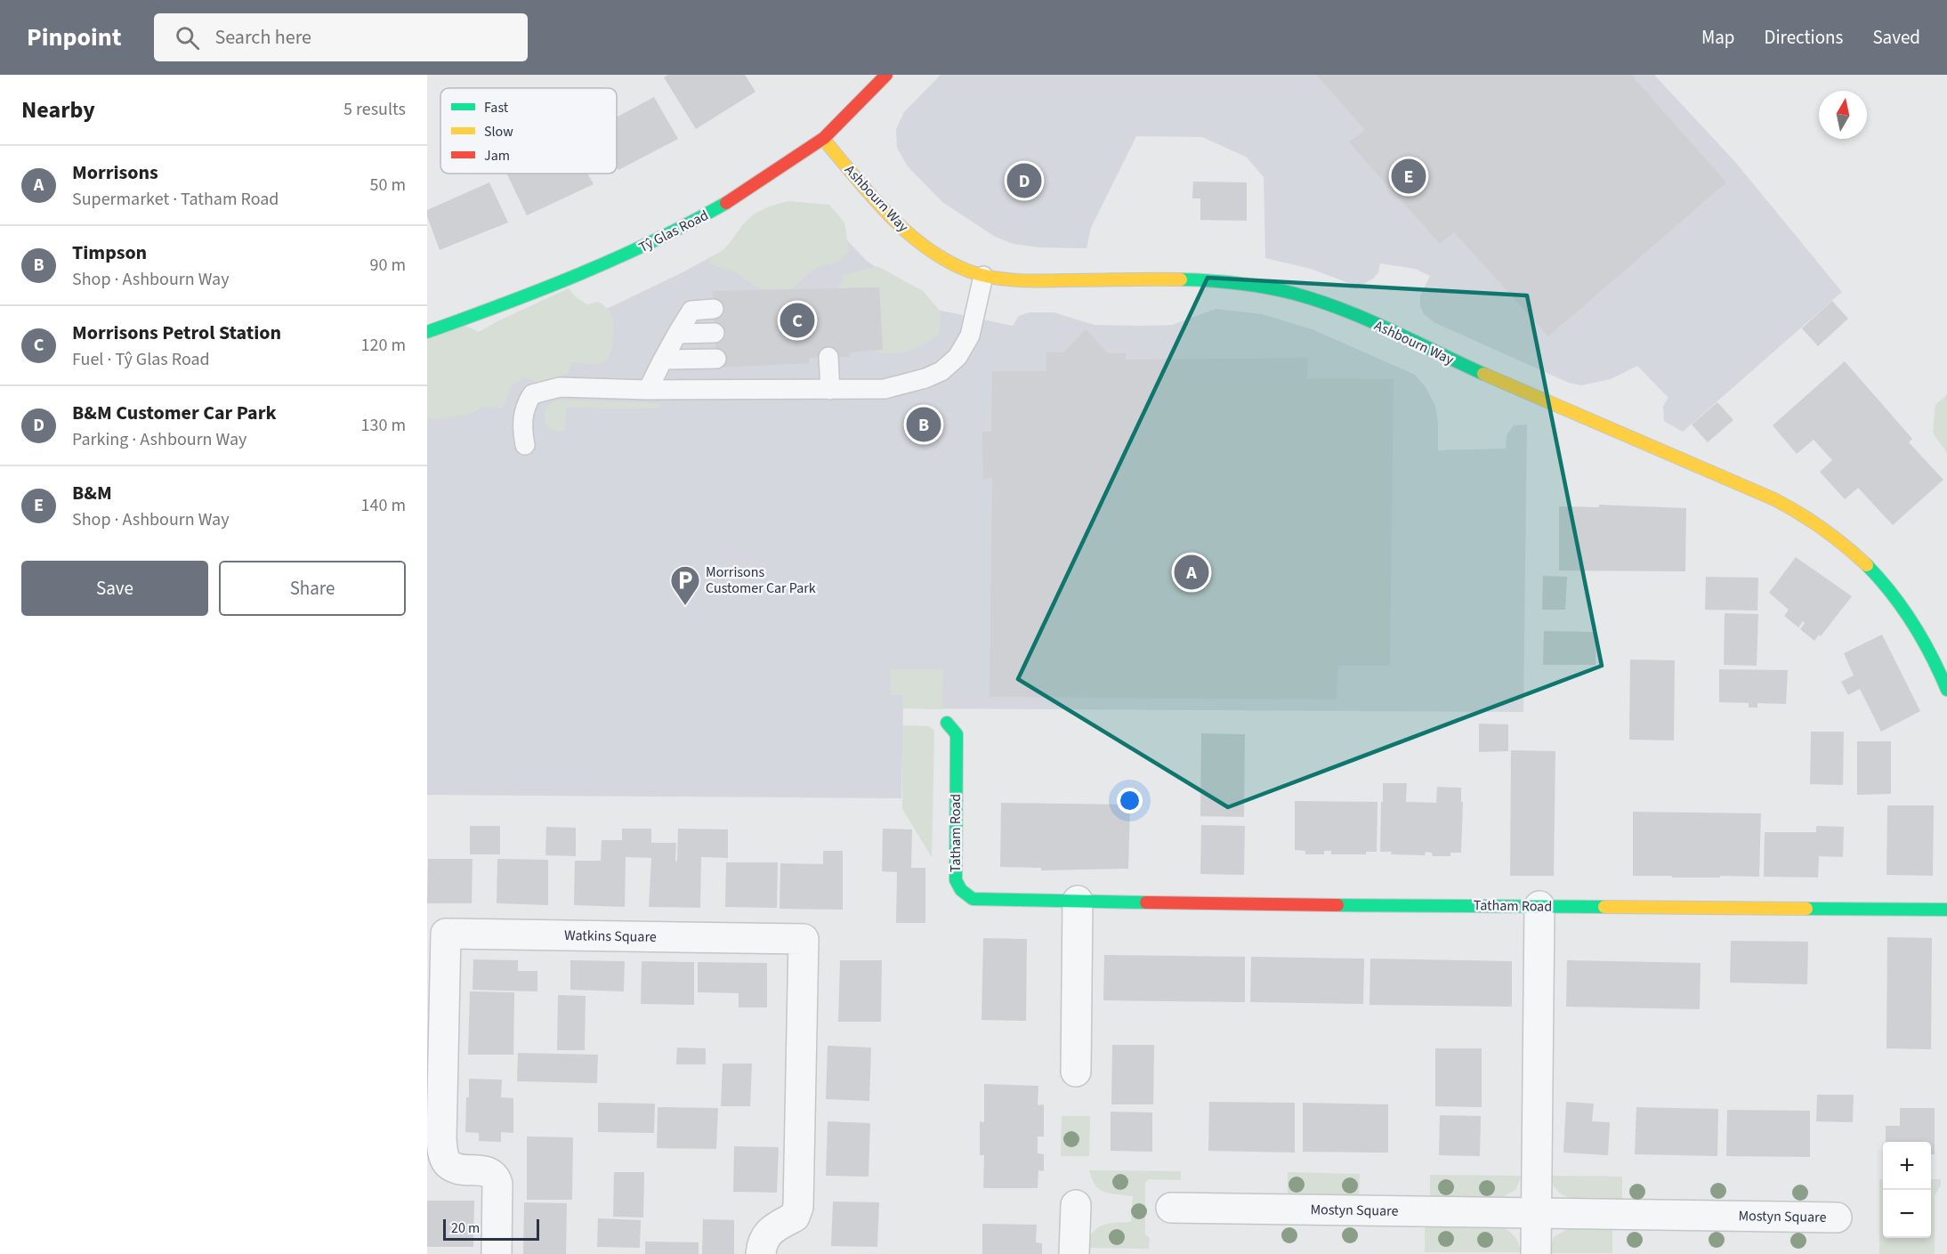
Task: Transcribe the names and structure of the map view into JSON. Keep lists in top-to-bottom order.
{
  "streets": {
    "street": [
      "Ashbourn Way",
      "Tŷ Glas Road",
      "Tatham Road",
      "Watkins Square",
      "Mostyn Square"
    ]
  },
  "crossings": [
    ["Ashbourn Way", "Tŷ Glas Road"]
  ],
  "places": {
    "parking": ["Morrisons Customer Car Park"]
  },
  "legend": ["Fast", "Slow", "Jam"],
  "scale_bar": "20 m",
  "north": "top",
  "page": {
    "header": "Pinpoint",
    "search": "Search here",
    "nav": ["Map", "Directions", "Saved"],
    "heading": ["Nearby", "5 results"],
    "list": [
      {
        "mark": "A",
        "name": "Morrisons",
        "note": "Supermarket · Tatham Road",
        "value": "50 m"
      },
      {
        "mark": "B",
        "name": "Timpson",
        "note": "Shop · Ashbourn Way",
        "value": "90 m"
      },
      {
        "mark": "C",
        "name": "Morrisons Petrol Station",
        "note": "Fuel · Tŷ Glas Road",
        "value": "120 m"
      },
      {
        "mark": "D",
        "name": "B&M Customer Car Park",
        "note": "Parking · Ashbourn Way",
        "value": "130 m"
      },
      {
        "mark": "E",
        "name": "B&M",
        "note": "Shop · Ashbourn Way",
        "value": "140 m"
      }
    ],
    "pins": [
      "E",
      "D",
      "C",
      "B",
      "A"
    ],
    "buttons": ["Save", "Share"],
    "map_buttons": ["+", "−"],
    "scale": "20 m"
  }
}
